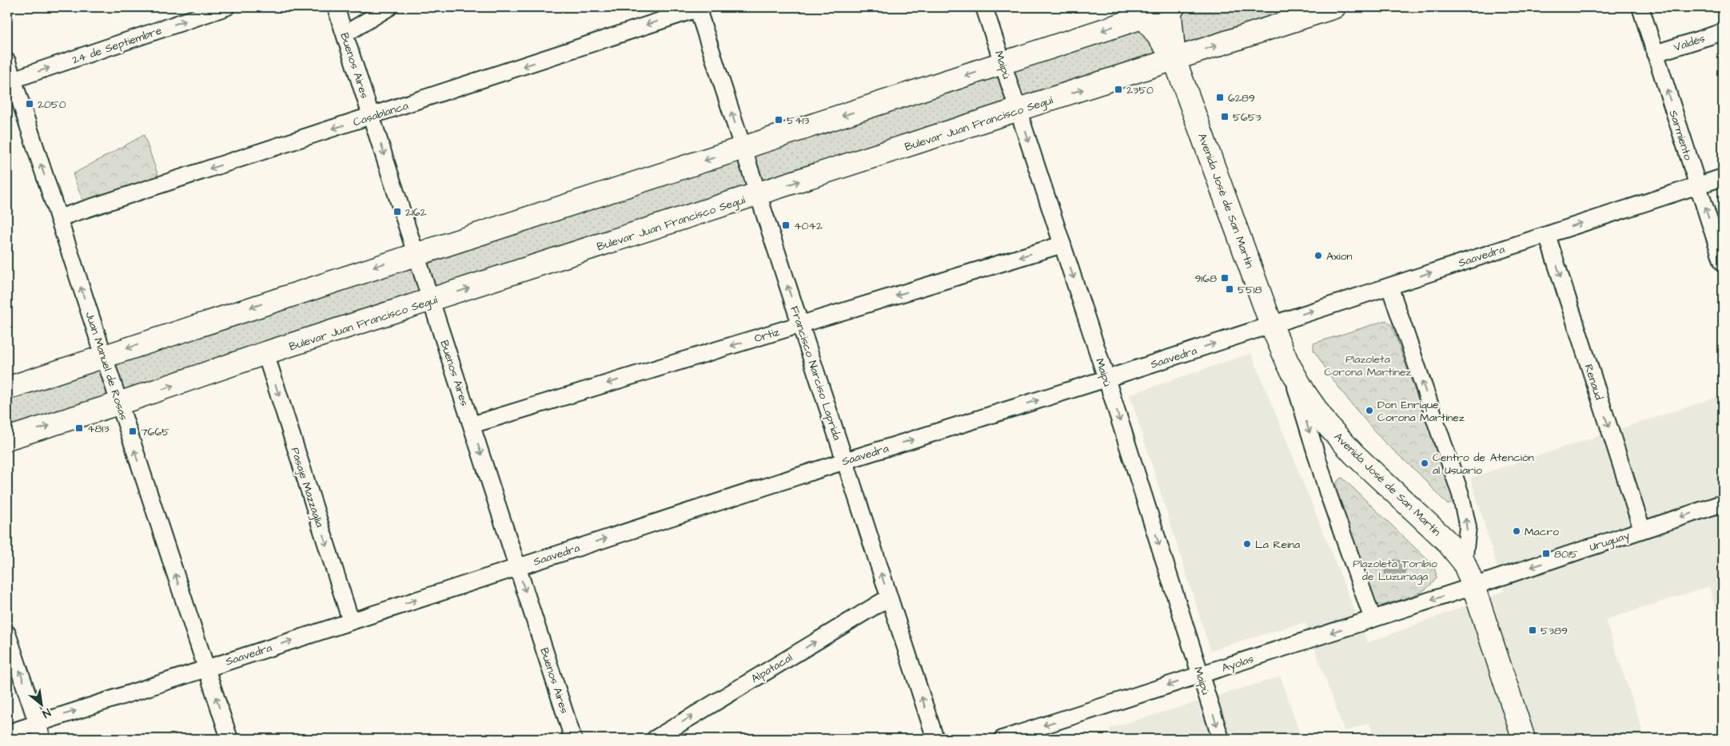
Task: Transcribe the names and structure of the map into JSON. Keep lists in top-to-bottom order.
{
  "streets": {
    "main road": ["Bulevar Juan Francisco Seguí", "Avenida José de San Martín"],
    "street": [
      "Valdés",
      "24 de Septiembre",
      "Maipú",
      "Buenos Aires",
      "Casablanca",
      "Sarmiento",
      "Saavedra",
      "Ortiz",
      "Juan Manuel de Rosas",
      "Francisco Narciso Laprida",
      "Renaud",
      "Pasaje Mazzaglia",
      "Uruguay",
      "Ayolas",
      "Alpatacal"
    ]
  },
  "crossings": [
    ["Valdés", "Sarmiento"],
    ["24 de Septiembre", "Juan Manuel de Rosas"],
    ["Maipú", "Bulevar Juan Francisco Seguí"],
    ["Maipú", "Saavedra"],
    ["Maipú", "Ortiz"],
    ["Maipú", "Ayolas"],
    ["Buenos Aires", "Casablanca"],
    ["Buenos Aires", "Bulevar Juan Francisco Seguí"],
    ["Buenos Aires", "Saavedra"],
    ["Buenos Aires", "Ortiz"],
    ["Casablanca", "Juan Manuel de Rosas"],
    ["Casablanca", "Francisco Narciso Laprida"],
    ["Bulevar Juan Francisco Seguí", "Avenida José de San Martín"],
    ["Bulevar Juan Francisco Seguí", "Juan Manuel de Rosas"],
    ["Bulevar Juan Francisco Seguí", "Francisco Narciso Laprida"],
    ["Bulevar Juan Francisco Seguí", "Pasaje Mazzaglia"],
    ["Sarmiento", "Saavedra"],
    ["Avenida José de San Martín", "Saavedra"],
    ["Avenida José de San Martín", "Uruguay"],
    ["Avenida José de San Martín", "Ayolas"],
    ["Saavedra", "Juan Manuel de Rosas"],
    ["Saavedra", "Francisco Narciso Laprida"],
    ["Saavedra", "Renaud"],
    ["Saavedra", "Pasaje Mazzaglia"],
    ["Ortiz", "Francisco Narciso Laprida"],
    ["Francisco Narciso Laprida", "Alpatacal"],
    ["Renaud", "Uruguay"],
    ["Uruguay", "Ayolas"]
  ],
  "one_way": [
    "24 de Septiembre",
    "Maipú",
    "Buenos Aires",
    "Casablanca",
    "Sarmiento",
    "Saavedra",
    "Ortiz",
    "Juan Manuel de Rosas",
    "Francisco Narciso Laprida",
    "Renaud",
    "Pasaje Mazzaglia",
    "Uruguay",
    "Ayolas",
    "Alpatacal"
  ],
  "parks": ["Plazoleta Corona Martínez", "Plazoleta Toribio de Luzuriaga"],
  "places": {
    "transit": [
      "2350",
      "6289",
      "2050",
      "5653",
      "5413",
      "2162",
      "4042",
      "9168",
      "5518",
      "4813",
      "7665",
      "8015",
      "5389"
    ],
    "other": [
      "Axion",
      "Don Enrique Corona Martínez",
      "Centro de Atención al Usuario",
      "Macro",
      "La Reina"
    ]
  },
  "north": "bottom right"
}
